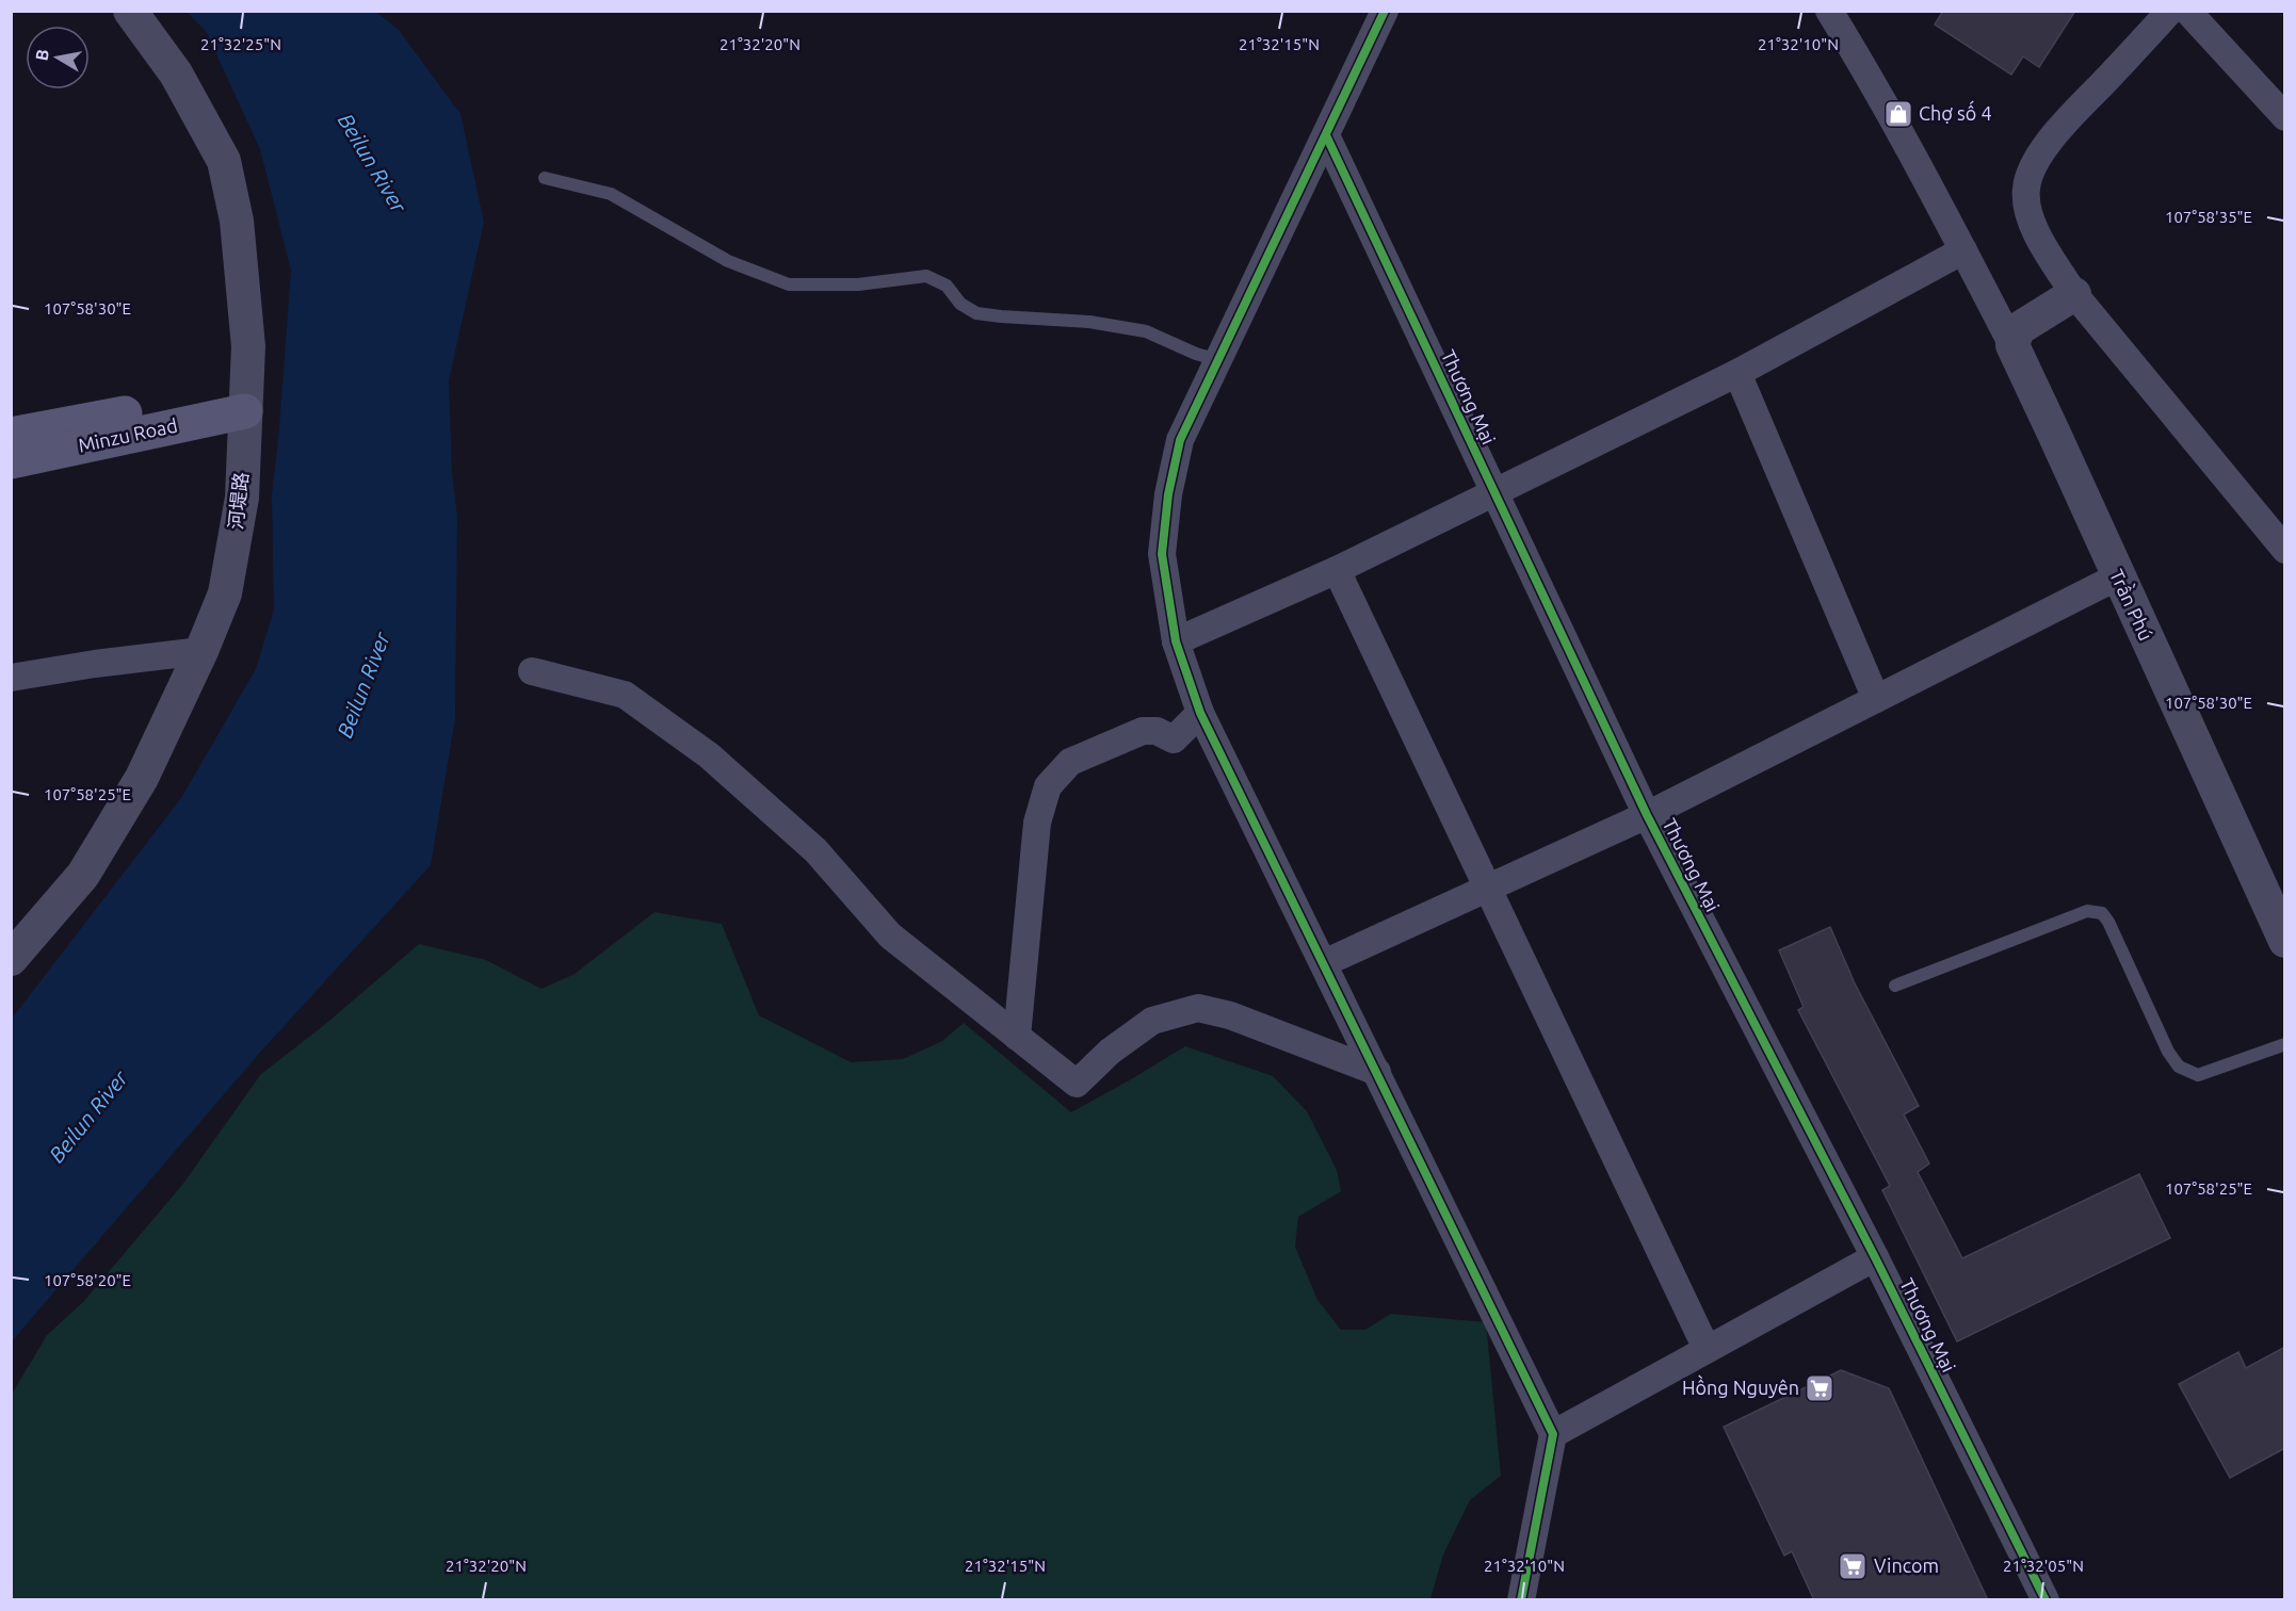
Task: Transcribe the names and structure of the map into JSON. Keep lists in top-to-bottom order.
{
  "streets": {
    "main road": ["Minzu Road"],
    "street": ["Thương Mại", "河堤路", "Trần Phú"]
  },
  "crossings": [
    ["Minzu Road", "河堤路"]
  ],
  "water": ["Beilun River"],
  "places": {
    "shop": ["Chợ số 4"],
    "supermarket": ["Hồng Nguyên", "Vincom"]
  },
  "north": "left",
  "coordinates": [
    "21°32'25\"N",
    "21°32'20\"N",
    "21°32'15\"N",
    "21°32'10\"N",
    "107°58'35\"E",
    "107°58'30\"E",
    "107°58'25\"E",
    "107°58'20\"E",
    "21°32'05\"N"
  ]
}
